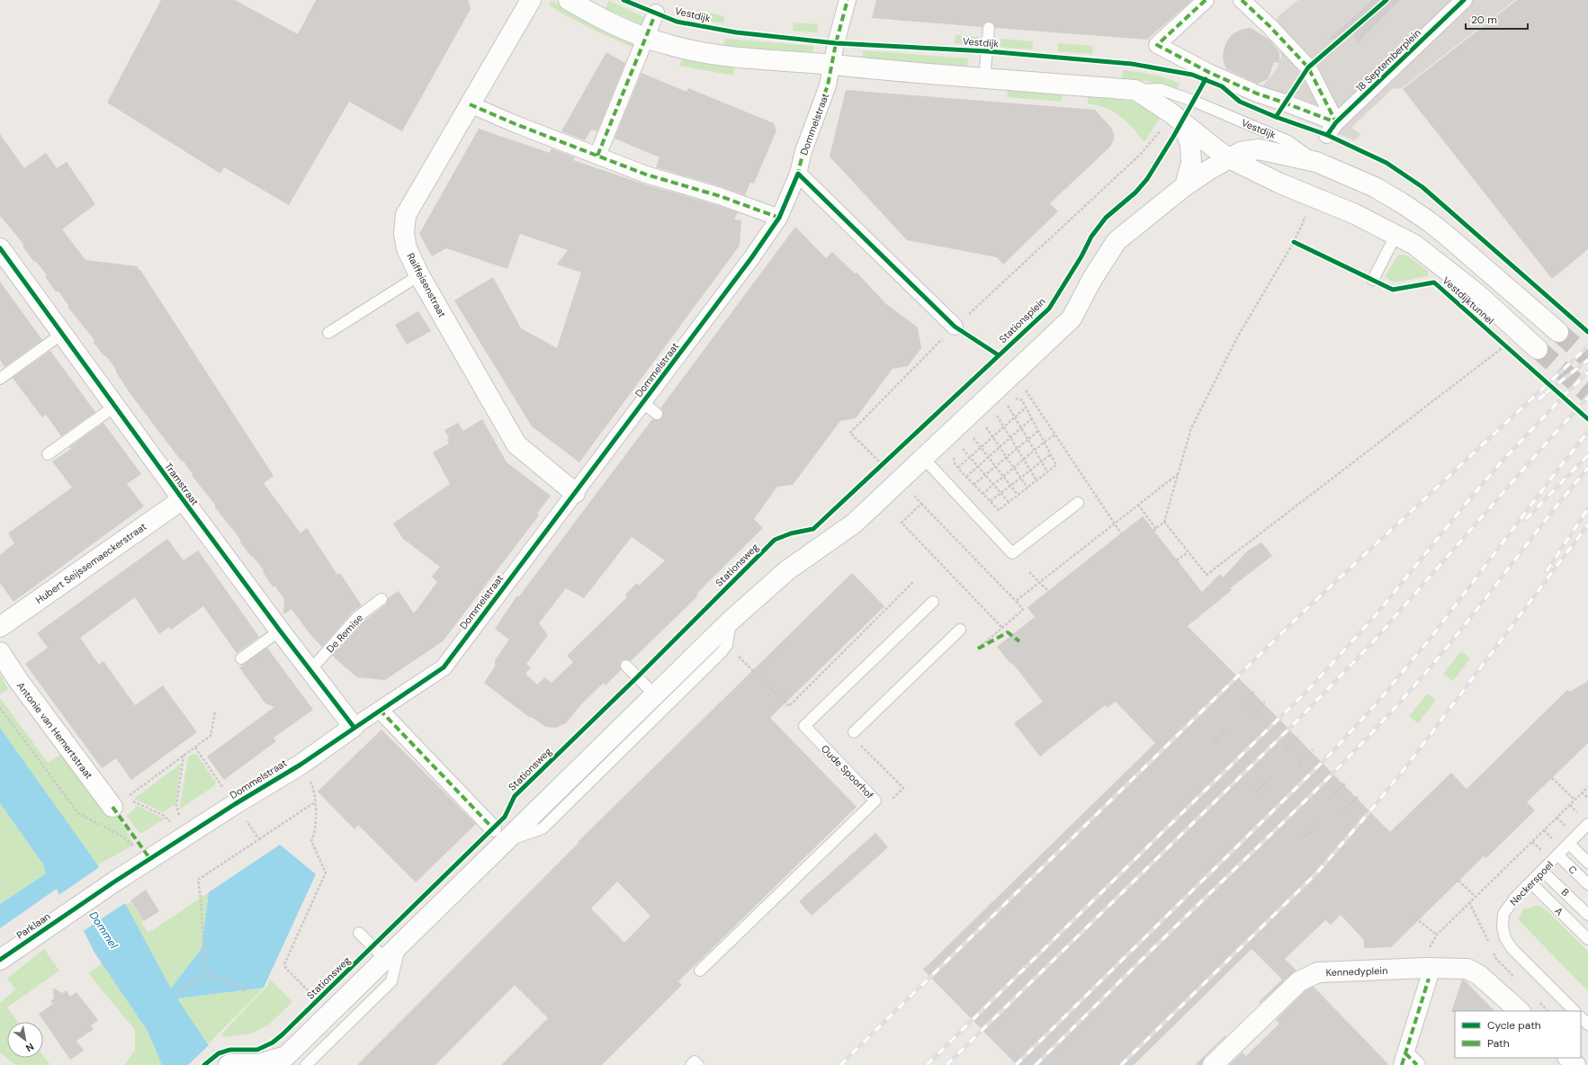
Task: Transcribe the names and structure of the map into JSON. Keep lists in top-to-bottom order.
{
  "streets": {
    "street": [
      "Vestdijk",
      "18 Septemberplein",
      "Dommelstraat",
      "Raiffeisenstraat",
      "Vestdijktunnel",
      "Tramstraat",
      "Hubert Seijssemaeckerstraat",
      "Antonie van Hemertstraat",
      "Parklaan",
      "Kennedyplein"
    ],
    "lane": [
      "De Remise",
      "Oude Spoorhof",
      "C",
      "Neckerspoel",
      "B",
      "A"
    ],
    "path": ["Stationsweg"],
    "cycle path": ["Stationsplein"]
  },
  "crossings": [
    ["Vestdijk", "Dommelstraat"],
    ["Vestdijk", "Vestdijktunnel"],
    ["Dommelstraat", "Raiffeisenstraat"],
    ["Dommelstraat", "Tramstraat"],
    ["Dommelstraat", "Parklaan"],
    ["Tramstraat", "Hubert Seijssemaeckerstraat"],
    ["Tramstraat", "De Remise"],
    ["C", "Neckerspoel"],
    ["Neckerspoel", "B"],
    ["Neckerspoel", "A"]
  ],
  "water": ["Dommel"],
  "legend": ["Cycle path", "Path"],
  "scale_bar": "20 m",
  "north": "bottom right"
}
